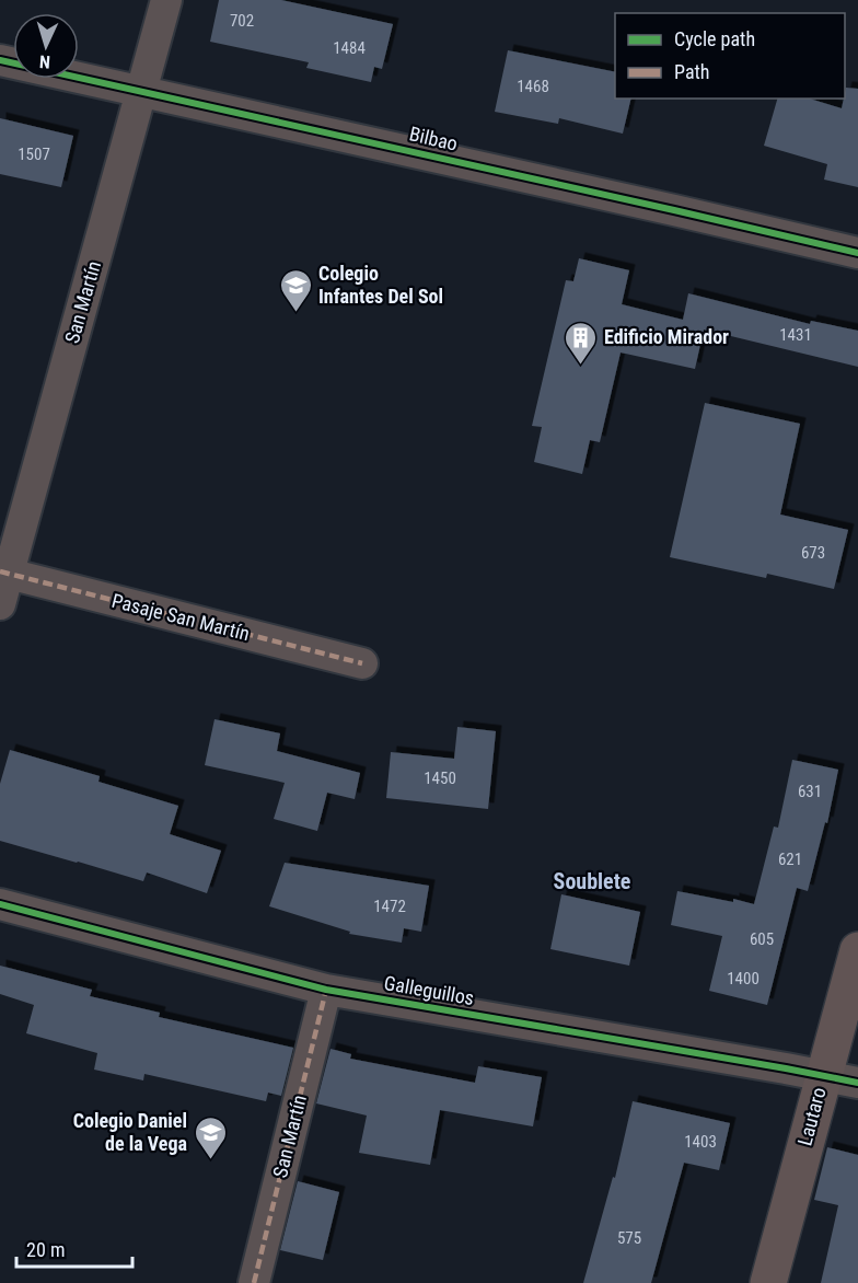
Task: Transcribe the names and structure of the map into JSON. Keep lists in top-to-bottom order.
{
  "streets": {
    "main road": ["Lautaro"],
    "street": [
      "Bilbao",
      "San Martín",
      "Pasaje San Martín",
      "Galleguillos"
    ]
  },
  "crossings": [
    ["Bilbao", "San Martín"],
    ["San Martín", "Pasaje San Martín"],
    ["San Martín", "Galleguillos"],
    ["Galleguillos", "Lautaro"]
  ],
  "districts": ["Soublete"],
  "places": {
    "school or university": ["Colegio Infantes Del Sol", "Colegio Daniel de la Vega"],
    "building": ["Edificio Mirador"]
  },
  "house_numbers": [
    "702",
    "1484",
    "1468",
    "1507",
    "1431",
    "673",
    "1450",
    "631",
    "621",
    "1472",
    "605",
    "1400",
    "1403",
    "575"
  ],
  "legend": ["Cycle path", "Path"],
  "scale_bar": "20 m",
  "north": "bottom"
}
